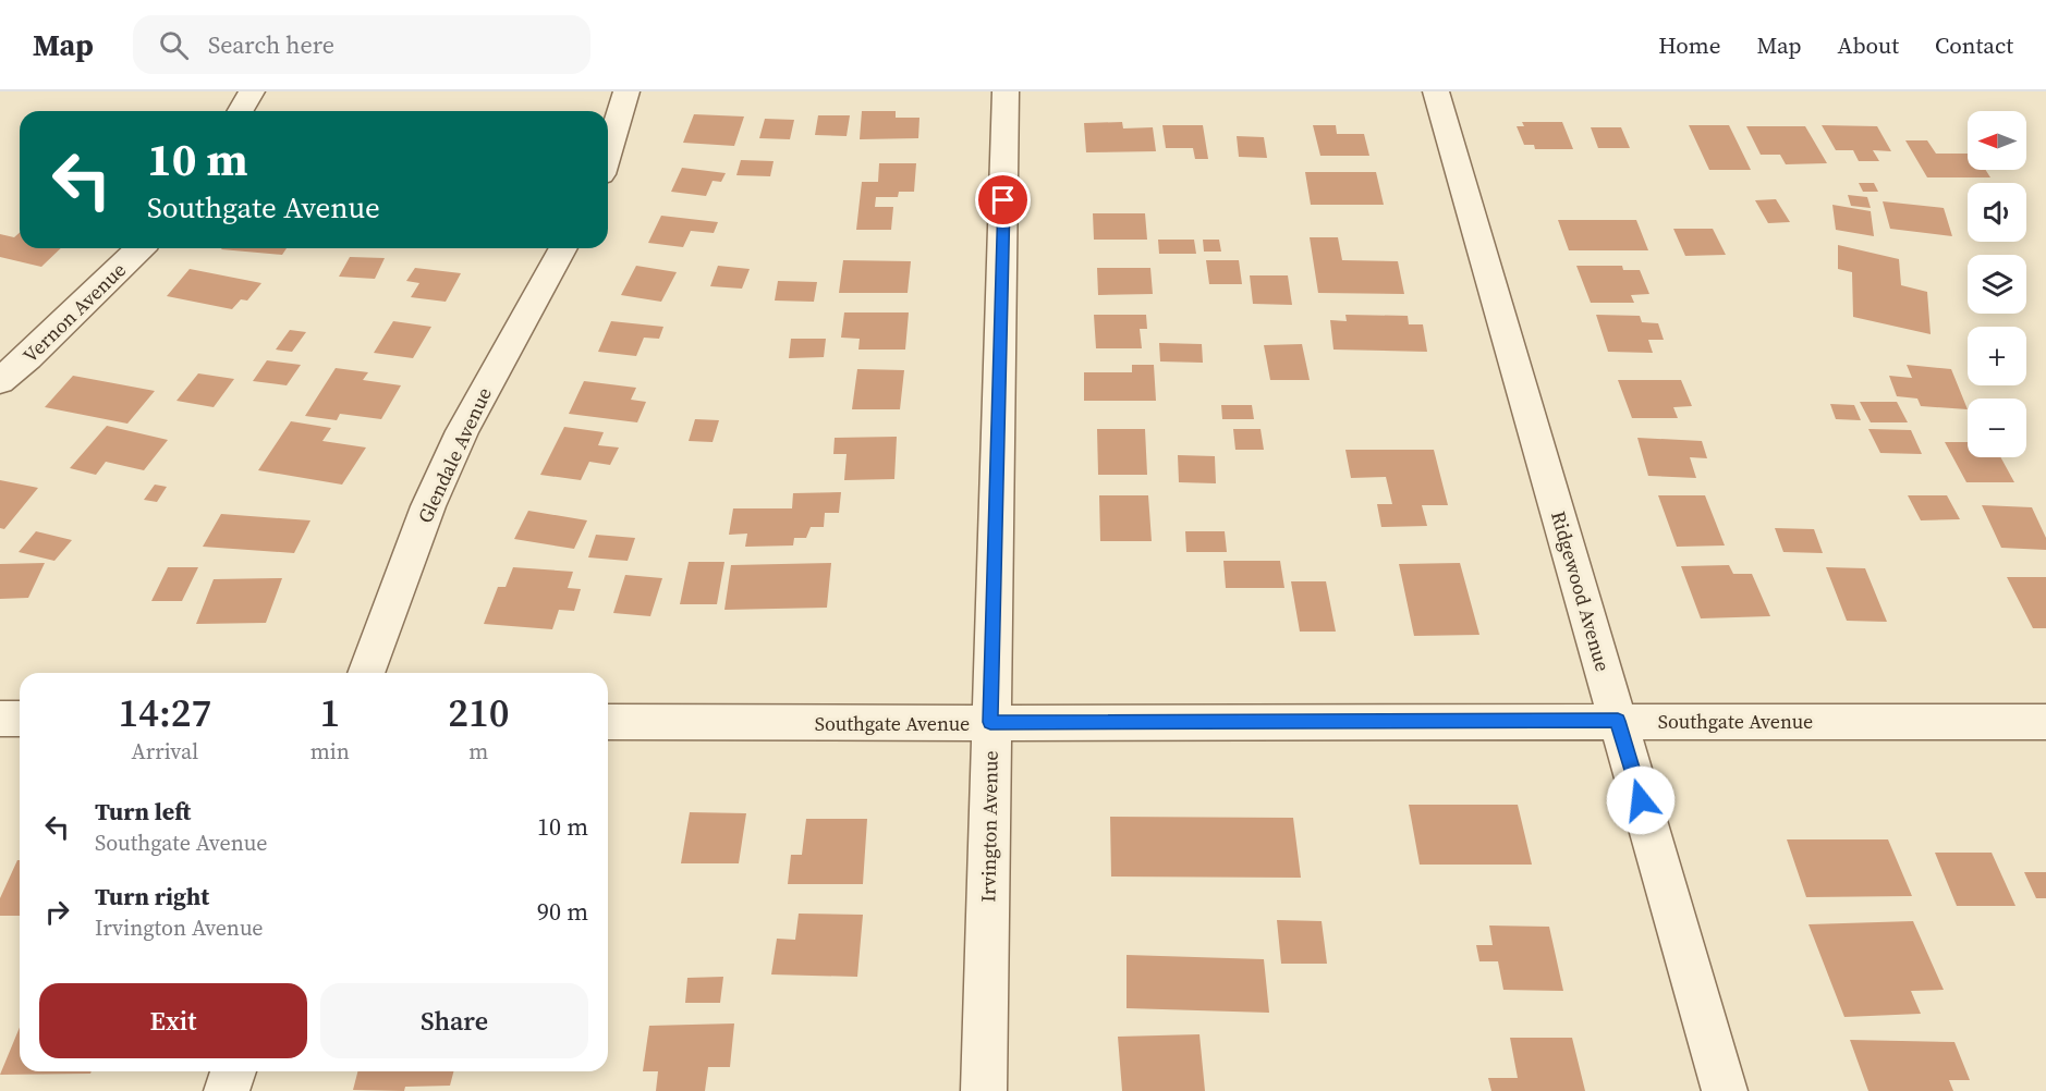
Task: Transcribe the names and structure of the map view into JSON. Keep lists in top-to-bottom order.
{
  "streets": {
    "street": [
      "Vernon Avenue",
      "Glendale Avenue",
      "Ridgewood Avenue",
      "Southgate Avenue",
      "Irvington Avenue"
    ]
  },
  "crossings": [
    ["Ridgewood Avenue", "Southgate Avenue"],
    ["Southgate Avenue", "Irvington Avenue"]
  ],
  "north": "left",
  "page": {
    "header": "Map",
    "search": "Search here",
    "nav": [
      "Home",
      "Map",
      "About",
      "Contact"
    ],
    "map_buttons": ["+", "−"],
    "turn": ["10 m", "Southgate Avenue"],
    "eta": [
      "14:27",
      "Arrival",
      "1",
      "min",
      "210",
      "m"
    ],
    "list": [
      {
        "name": "Turn left",
        "note": "Southgate Avenue",
        "value": "10 m"
      },
      {
        "name": "Turn right",
        "note": "Irvington Avenue",
        "value": "90 m"
      }
    ],
    "buttons": ["Exit", "Share"]
  }
}
